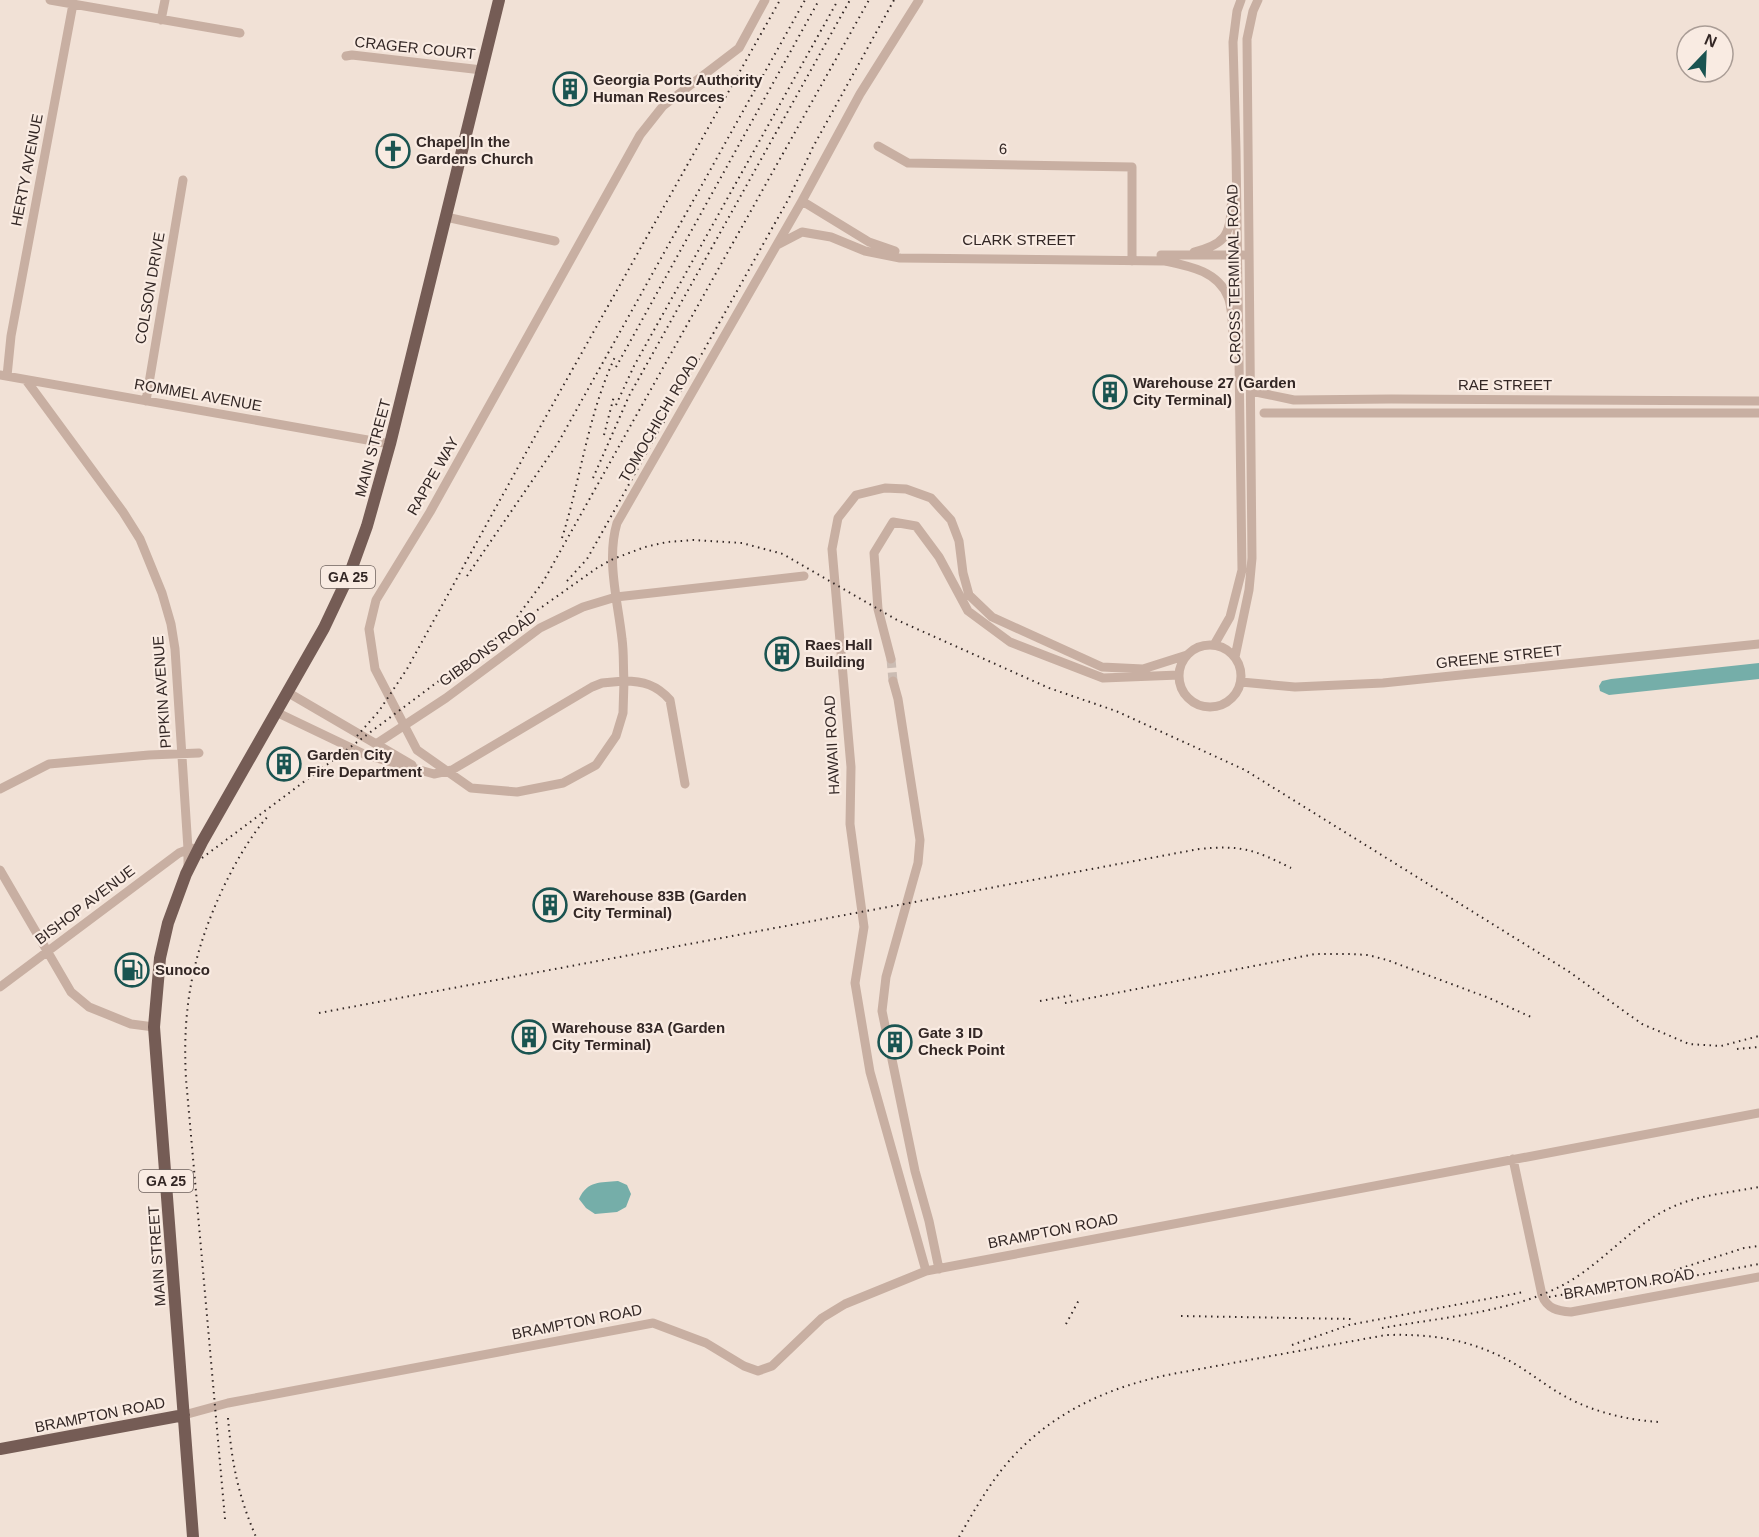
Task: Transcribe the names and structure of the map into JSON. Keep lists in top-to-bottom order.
{
  "streets": {
    "main road": ["MAIN STREET", "GA 25", "BRAMPTON ROAD"],
    "street": [
      "CRAGER COURT",
      "6",
      "HERTY AVENUE",
      "CLARK STREET",
      "CROSS TERMINAL ROAD",
      "COLSON DRIVE",
      "RAE STREET",
      "ROMMEL AVENUE",
      "TOMOCHICHI ROAD",
      "RAPPE WAY",
      "GIBBONS ROAD",
      "GREENE STREET",
      "PIPKIN AVENUE",
      "HAWAII ROAD",
      "BISHOP AVENUE"
    ]
  },
  "crossings": [
    ["CRAGER COURT", "MAIN STREET"],
    ["6", "CLARK STREET"],
    ["HERTY AVENUE", "ROMMEL AVENUE"],
    ["CLARK STREET", "CROSS TERMINAL ROAD"],
    ["CLARK STREET", "TOMOCHICHI ROAD"],
    ["CROSS TERMINAL ROAD", "RAE STREET"],
    ["CROSS TERMINAL ROAD", "GREENE STREET"],
    ["CROSS TERMINAL ROAD", "HAWAII ROAD"],
    ["COLSON DRIVE", "ROMMEL AVENUE"],
    ["ROMMEL AVENUE", "MAIN STREET"],
    ["ROMMEL AVENUE", "PIPKIN AVENUE"],
    ["TOMOCHICHI ROAD", "RAPPE WAY"],
    ["TOMOCHICHI ROAD", "GIBBONS ROAD"],
    ["MAIN STREET", "PIPKIN AVENUE"],
    ["MAIN STREET", "BISHOP AVENUE"],
    ["MAIN STREET", "BRAMPTON ROAD"],
    ["GREENE STREET", "HAWAII ROAD"],
    ["PIPKIN AVENUE", "BISHOP AVENUE"],
    ["HAWAII ROAD", "BRAMPTON ROAD"]
  ],
  "places": {
    "building": [
      "Georgia Ports Authority Human Resources",
      "Warehouse 27 (Garden City Terminal)",
      "Raes Hall Building",
      "Garden City Fire Department",
      "Warehouse 83B (Garden City Terminal)",
      "Warehouse 83A (Garden City Terminal)",
      "Gate 3 ID Check Point"
    ],
    "church": ["Chapel In the Gardens Church"],
    "fuel station": ["Sunoco"]
  },
  "north": "top right"
}
